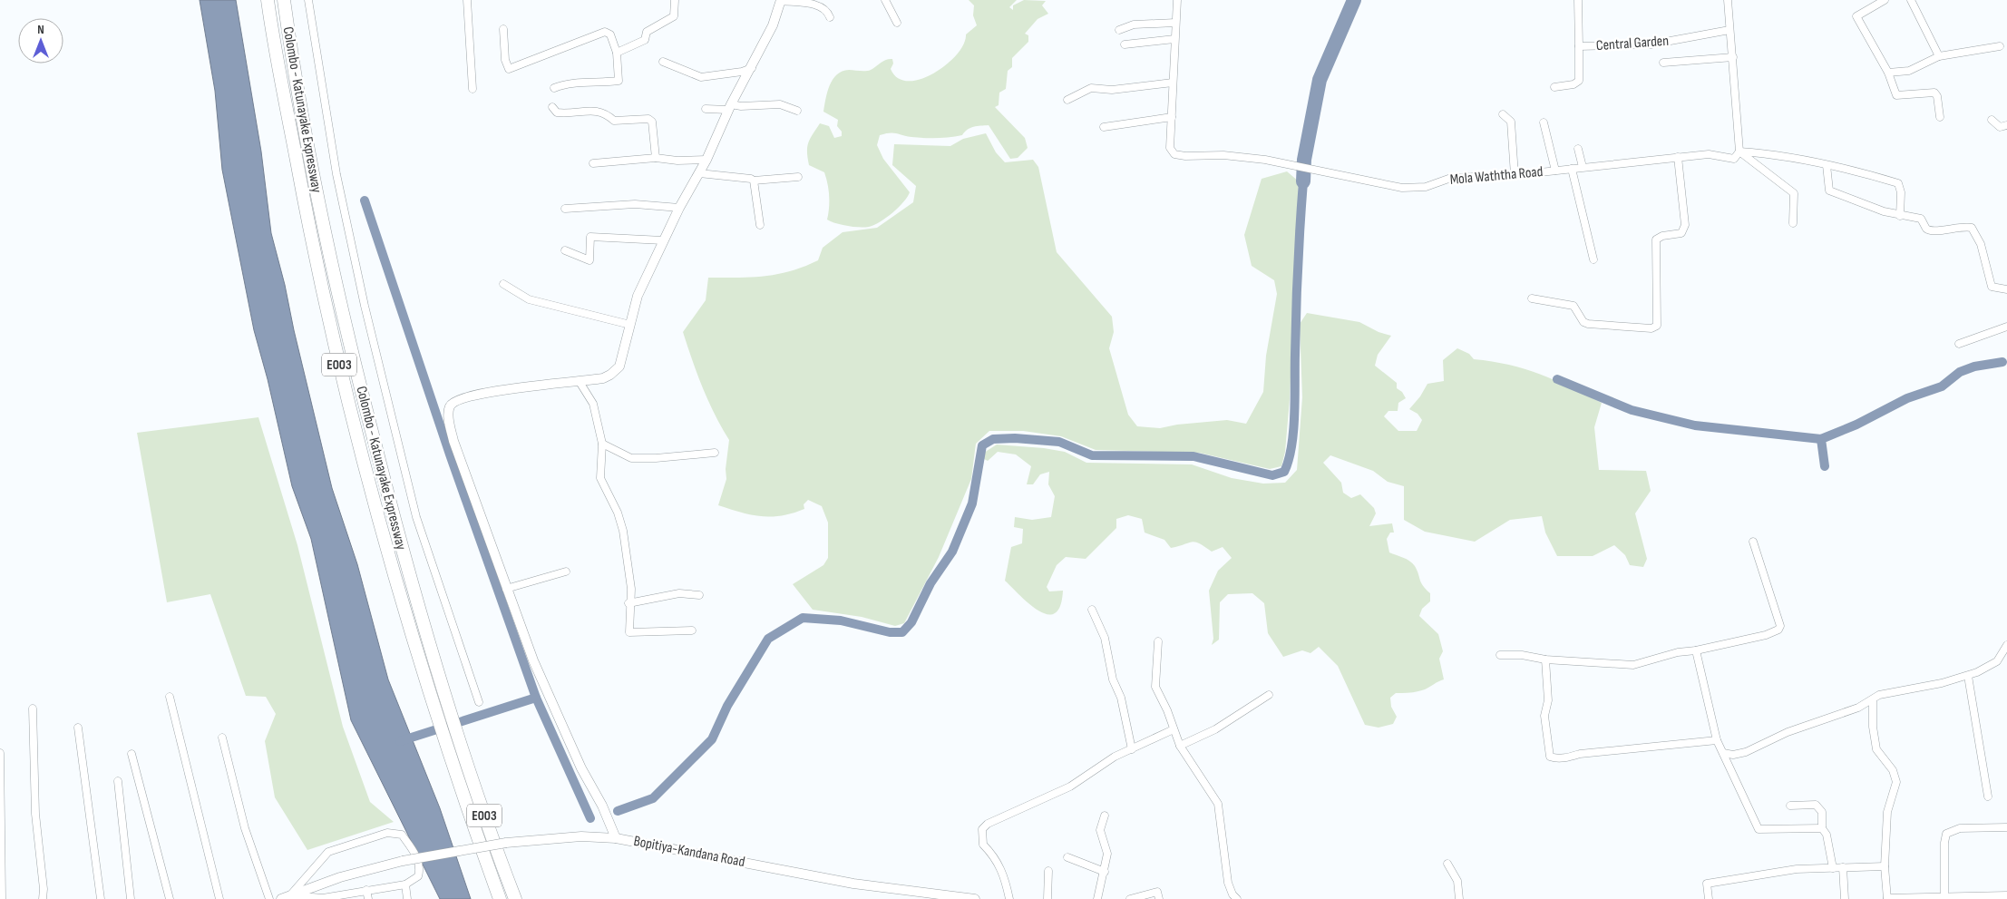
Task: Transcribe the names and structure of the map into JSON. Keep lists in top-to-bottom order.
{
  "streets": {
    "highway": ["Colombo - Katunayake Expressway", "E003"],
    "street": ["Central Garden", "Mola Waththa Road", "Bopitiya-Kandana Road"]
  },
  "north": "top"
}
